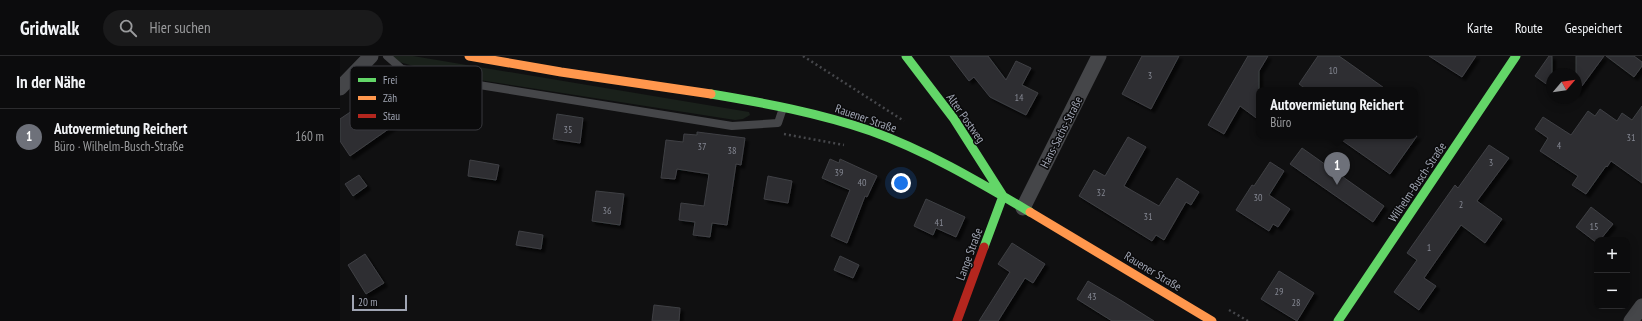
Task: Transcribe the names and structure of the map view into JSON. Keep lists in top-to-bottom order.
{
  "streets": {
    "main road": [
      "Rauener Straße",
      "Alter Postweg",
      "Wilhelm-Busch-Straße",
      "Lange Straße"
    ],
    "street": ["Hans-Sachs-Straße"]
  },
  "crossings": [
    ["Rauener Straße", "Alter Postweg"],
    ["Rauener Straße", "Hans-Sachs-Straße"],
    ["Rauener Straße", "Lange Straße"],
    ["Alter Postweg", "Lange Straße"]
  ],
  "house_numbers": [
    "10",
    "3",
    "14",
    "35",
    "31",
    "4",
    "37",
    "38",
    "3",
    "39",
    "40",
    "32",
    "30",
    "2",
    "36",
    "31",
    "41",
    "15",
    "1",
    "29",
    "43",
    "28"
  ],
  "legend": ["Frei", "Zäh", "Stau"],
  "scale_bar": "20 m",
  "north": "top right",
  "page": {
    "header": "Gridwalk",
    "search": "Hier suchen",
    "nav": ["Karte", "Route", "Gespeichert"],
    "heading": "In der Nähe",
    "popup": ["Autovermietung Reichert", "Büro"],
    "list": [
      {
        "mark": "1",
        "name": "Autovermietung Reichert",
        "note": "Büro · Wilhelm-Busch-Straße",
        "value": "160 m"
      }
    ],
    "pins": "1",
    "map_buttons": ["+", "−"],
    "scale": "20 m"
  }
}
